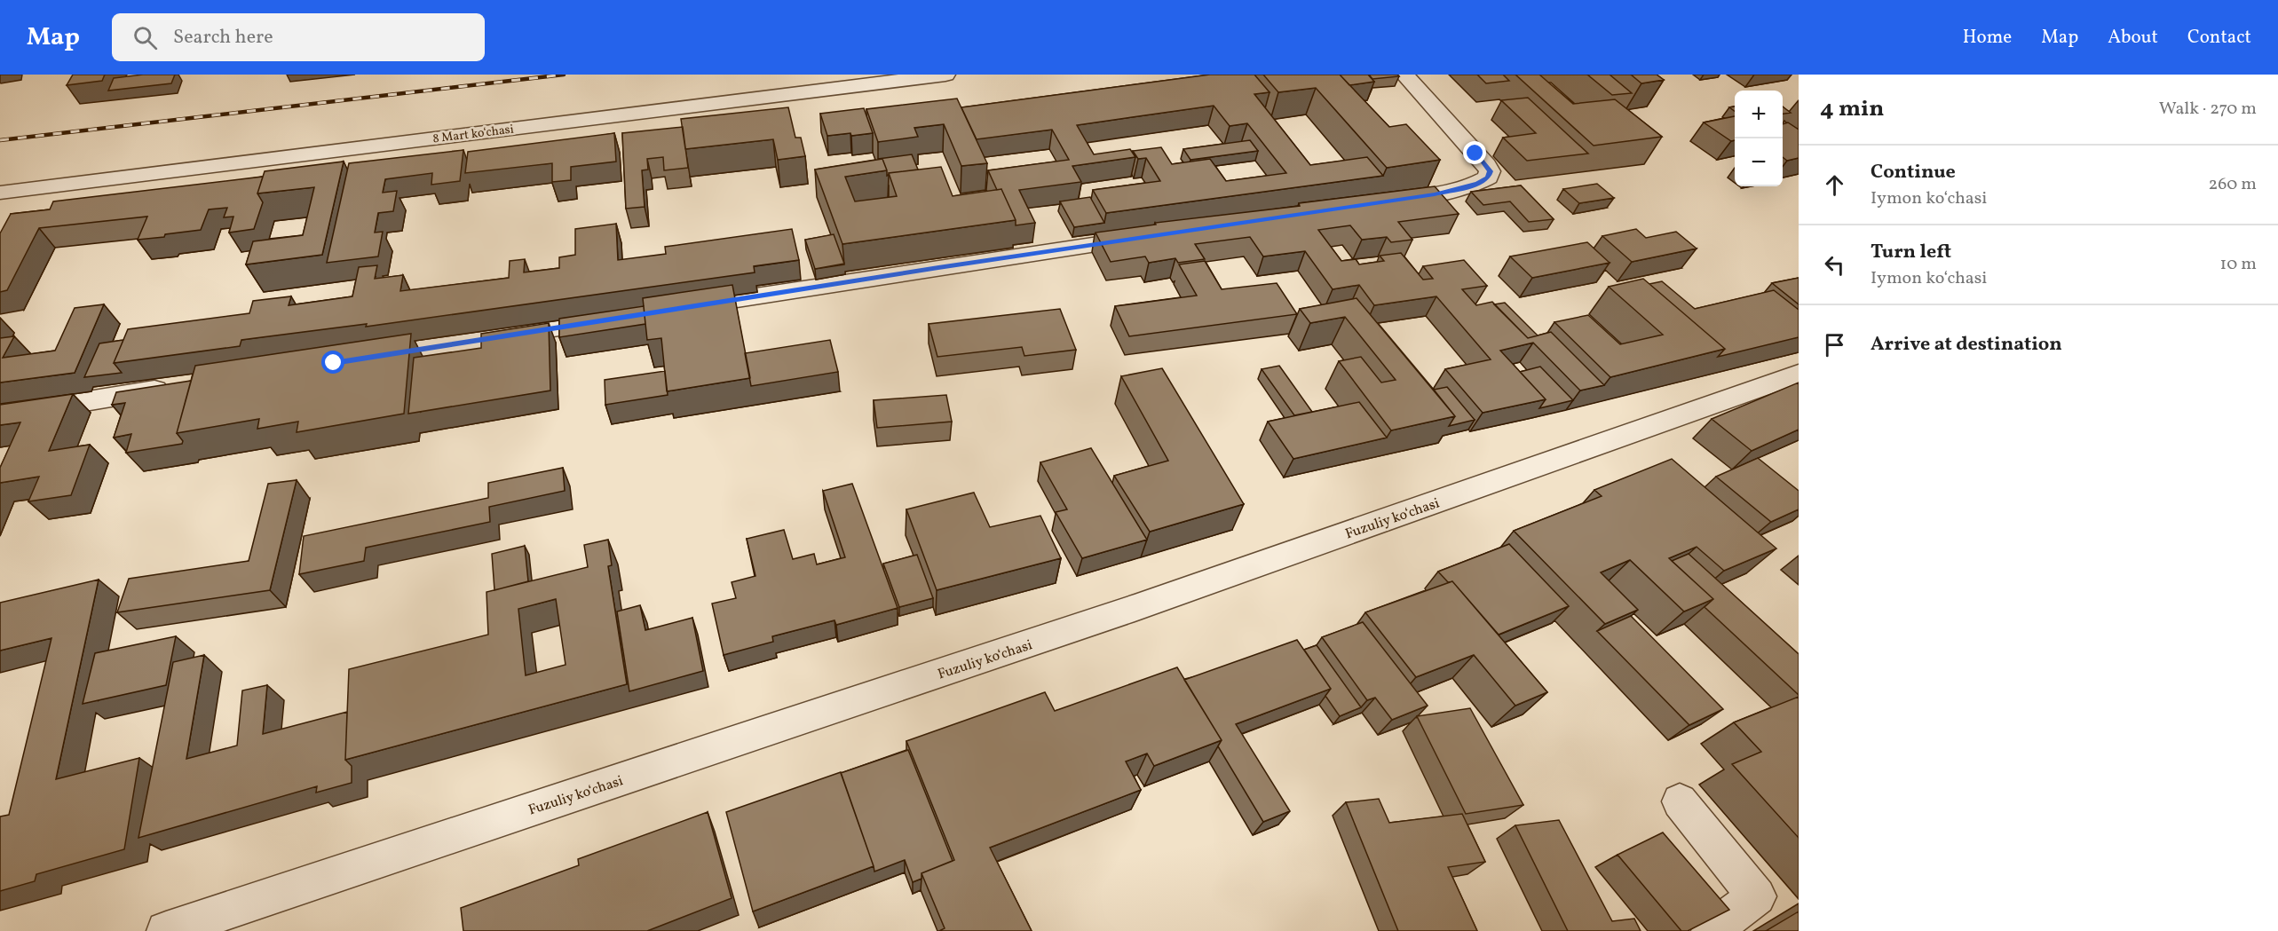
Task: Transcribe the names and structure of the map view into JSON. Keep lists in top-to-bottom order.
{
  "streets": {
    "street": ["8 Mart koʻchasi", "Fuzuliy koʻchasi"]
  },
  "page": {
    "header": "Map",
    "search": "Search here",
    "nav": [
      "Home",
      "Map",
      "About",
      "Contact"
    ],
    "heading": ["4 min", "Walk · 270 m"],
    "map_buttons": ["+", "−"],
    "list": [
      ["Continue", "Iymon koʻchasi", "260 m"],
      ["Turn left", "Iymon koʻchasi", "10 m"],
      "Arrive at destination"
    ]
  }
}
